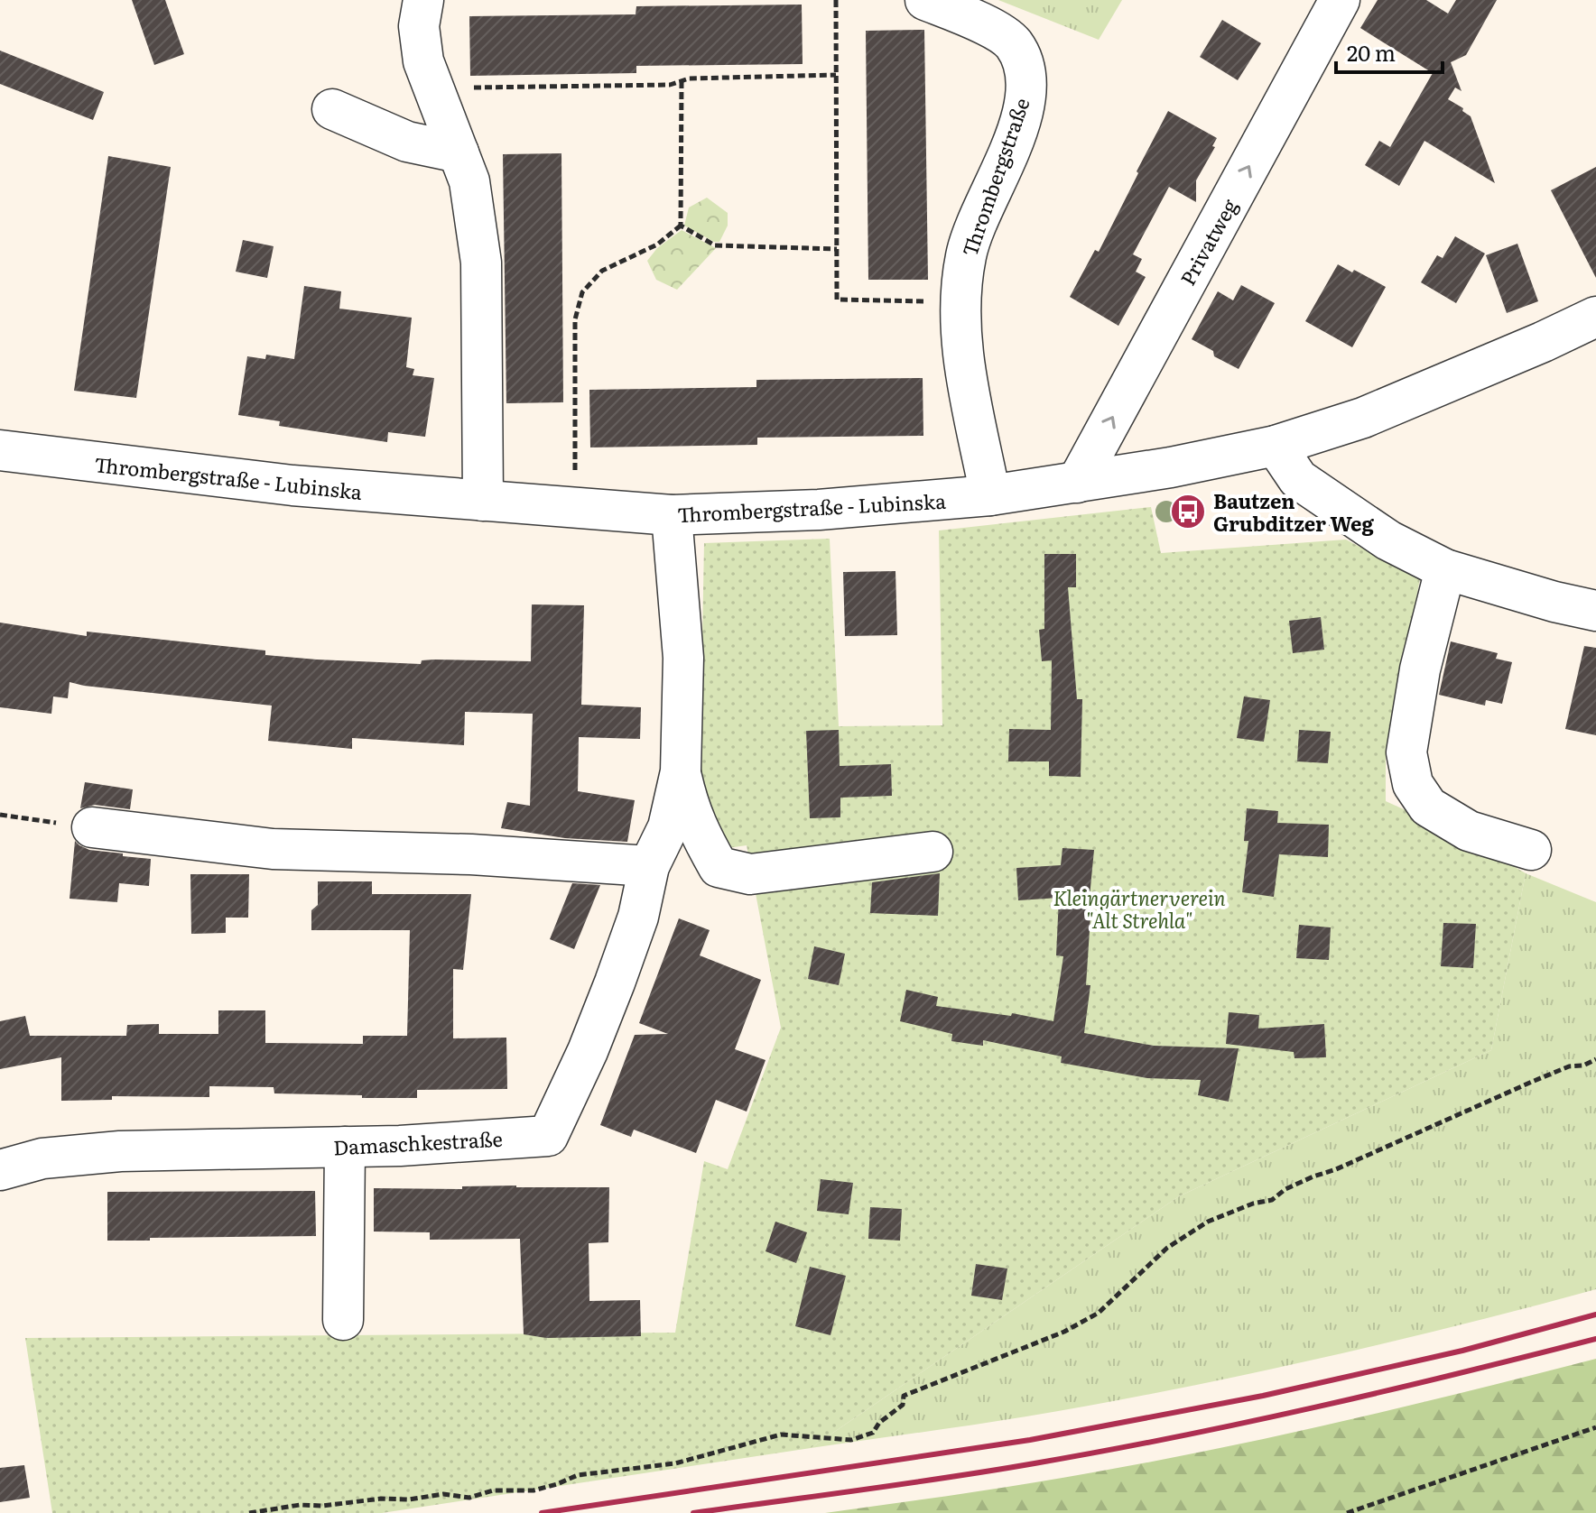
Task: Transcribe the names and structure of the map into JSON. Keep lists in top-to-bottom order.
{
  "streets": {
    "street": [
      "Thrombergstraße",
      "Privatweg",
      "Thrombergstraße - Lubinska",
      "Damaschkestraße"
    ]
  },
  "crossings": [
    ["Thrombergstraße", "Thrombergstraße - Lubinska"],
    ["Privatweg", "Thrombergstraße - Lubinska"],
    ["Thrombergstraße - Lubinska", "Damaschkestraße"]
  ],
  "one_way": ["Privatweg"],
  "parks": ["Kleingärtnerverein \"Alt Strehla\""],
  "places": {
    "bus stop": ["Bautzen Grubditzer Weg"]
  },
  "scale_bar": "20 m"
}
